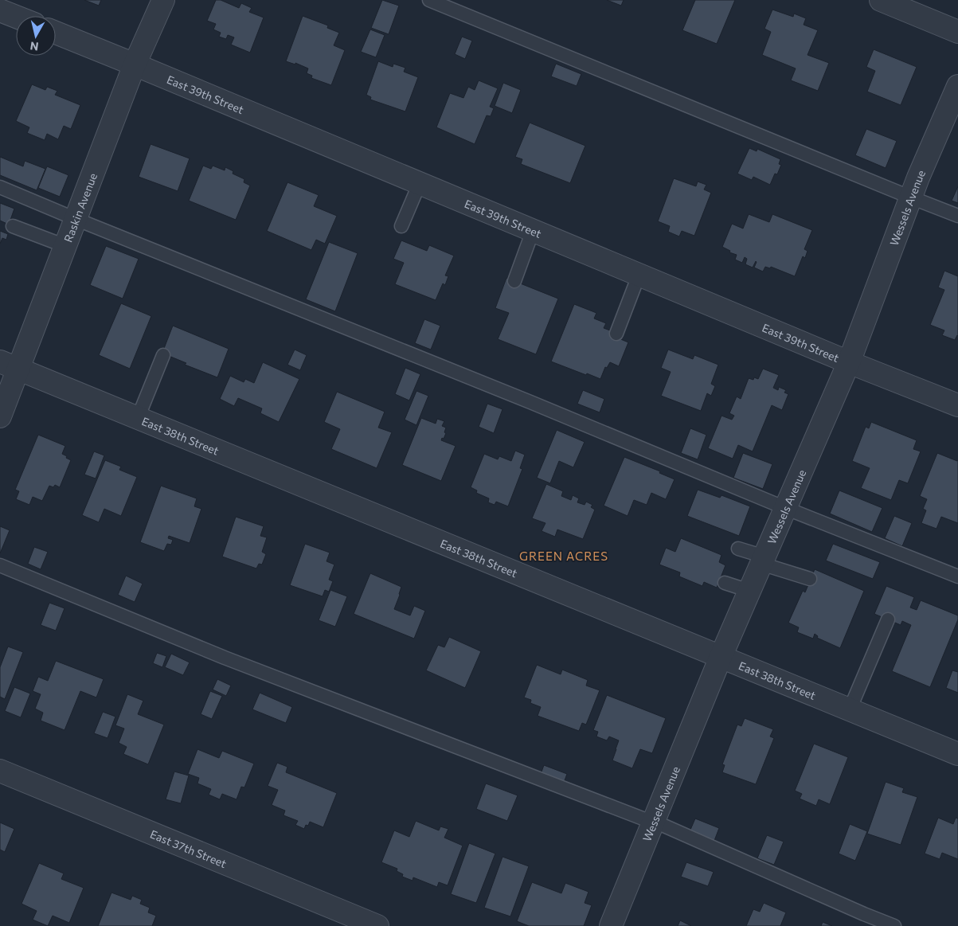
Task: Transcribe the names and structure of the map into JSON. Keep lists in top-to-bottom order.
{
  "streets": {
    "street": [
      "East 39th Street",
      "Raskin Avenue",
      "Wessels Avenue",
      "East 38th Street",
      "East 37th Street"
    ]
  },
  "crossings": [
    ["East 39th Street", "Raskin Avenue"],
    ["East 39th Street", "Wessels Avenue"],
    ["Raskin Avenue", "East 38th Street"],
    ["Wessels Avenue", "East 38th Street"]
  ],
  "districts": ["GREEN ACRES"],
  "north": "bottom"
}
